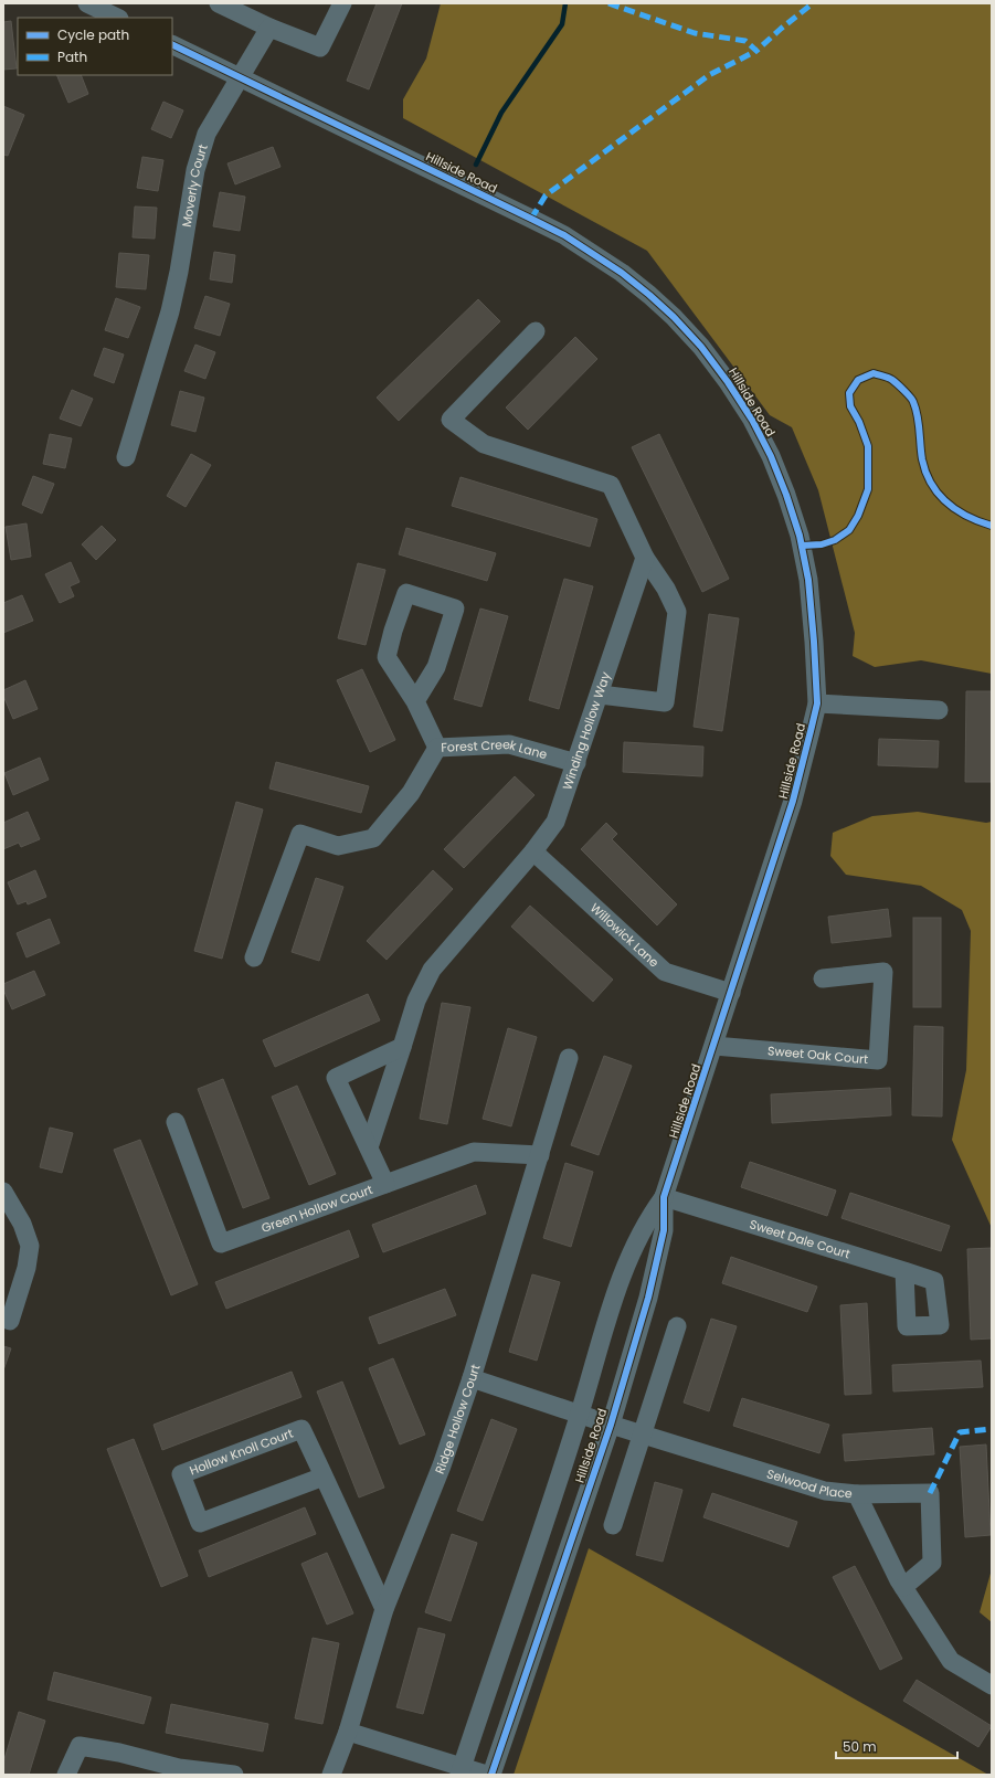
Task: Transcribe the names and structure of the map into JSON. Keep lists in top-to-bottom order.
{
  "streets": {
    "street": [
      "Hillside Road",
      "Moverly Court",
      "Winding Hollow Way",
      "Forest Creek Lane",
      "Willowick Lane",
      "Sweet Oak Court",
      "Green Hollow Court",
      "Sweet Dale Court",
      "Ridge Hollow Court",
      "Hollow Knoll Court",
      "Selwood Place"
    ]
  },
  "crossings": [
    ["Hillside Road", "Moverly Court"],
    ["Hillside Road", "Willowick Lane"],
    ["Hillside Road", "Sweet Oak Court"],
    ["Hillside Road", "Sweet Dale Court"],
    ["Hillside Road", "Selwood Place"],
    ["Winding Hollow Way", "Forest Creek Lane"],
    ["Winding Hollow Way", "Willowick Lane"],
    ["Green Hollow Court", "Ridge Hollow Court"],
    ["Ridge Hollow Court", "Hollow Knoll Court"],
    ["Ridge Hollow Court", "Selwood Place"]
  ],
  "legend": ["Cycle path", "Path"],
  "scale_bar": "50 m"
}
